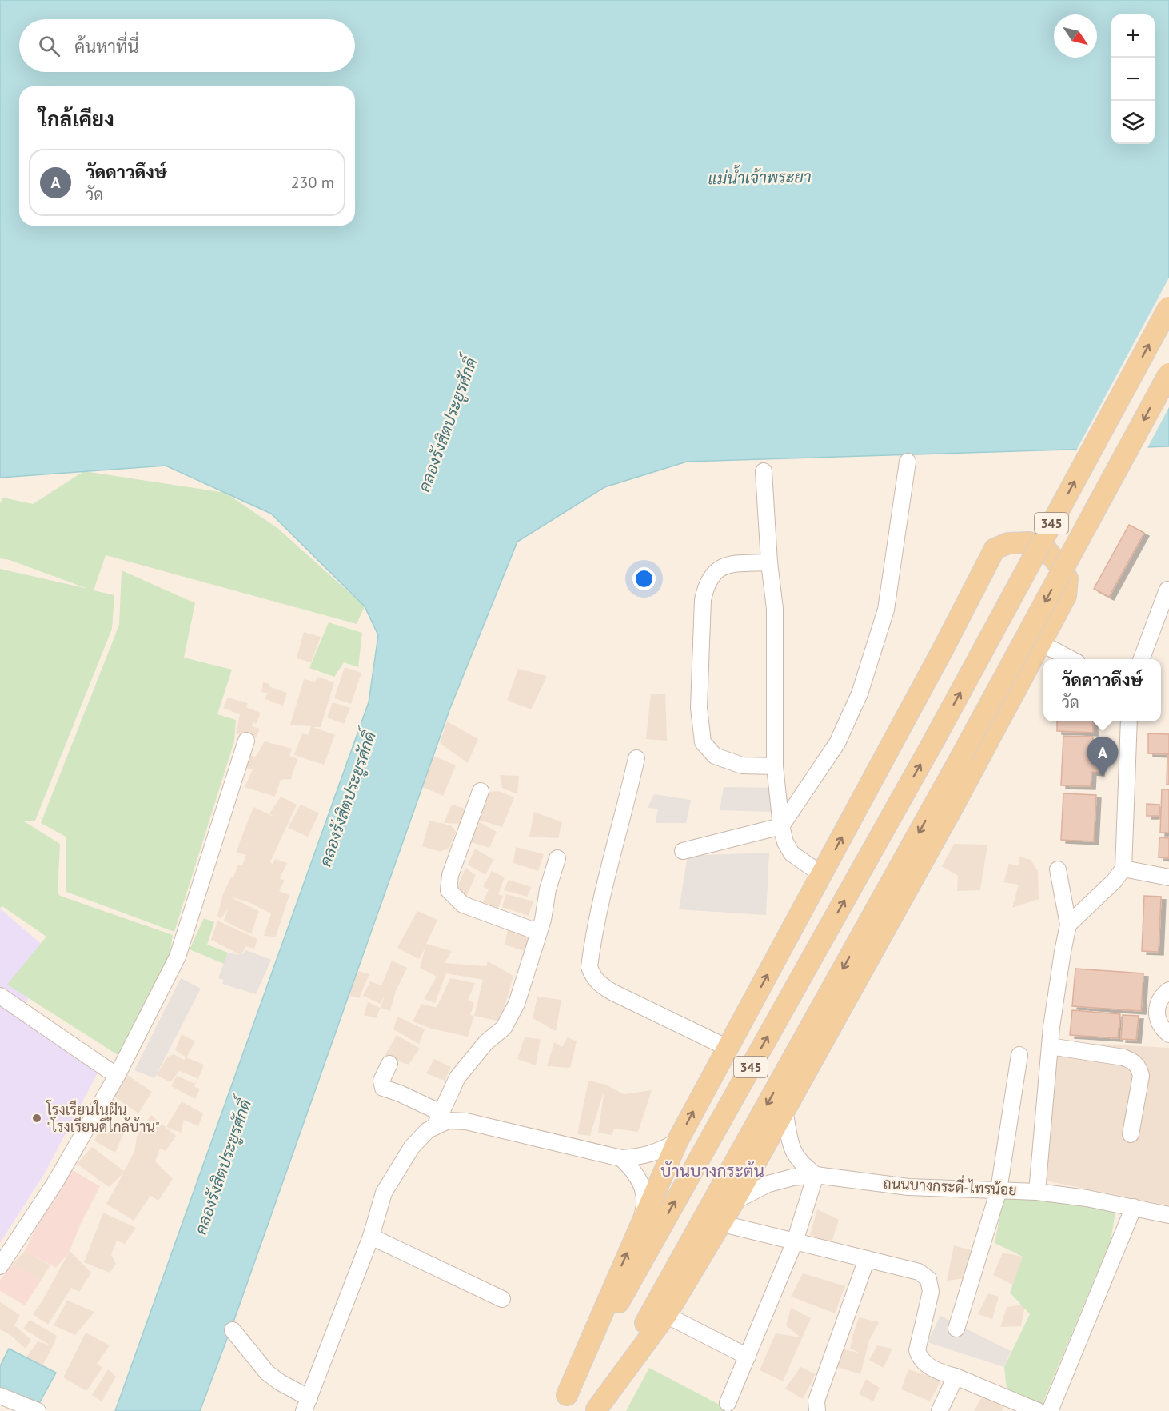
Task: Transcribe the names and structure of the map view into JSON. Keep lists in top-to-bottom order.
{
  "streets": {
    "main road": ["345"],
    "street": ["ถนนบางกระดี่-ไทรน้อย"]
  },
  "districts": ["บ้านบางกระต้น"],
  "water": ["แม่น้ำเจ้าพระยา", "คลองรังสิตประยูรศักดิ์"],
  "places": ["โรงเรียนในฝัน \"โรงเรียนดีใกล้บ้าน\""],
  "north": "bottom right",
  "page": {
    "map_buttons": ["+", "−"],
    "search": "ค้นหาที่นี่",
    "heading": "ใกล้เคียง",
    "list": [
      {
        "mark": "A",
        "name": "วัดดาวดึงษ์",
        "note": "วัด",
        "value": "230 m"
      }
    ],
    "popup": ["วัดดาวดึงษ์", "วัด"],
    "pins": "A"
  }
}
